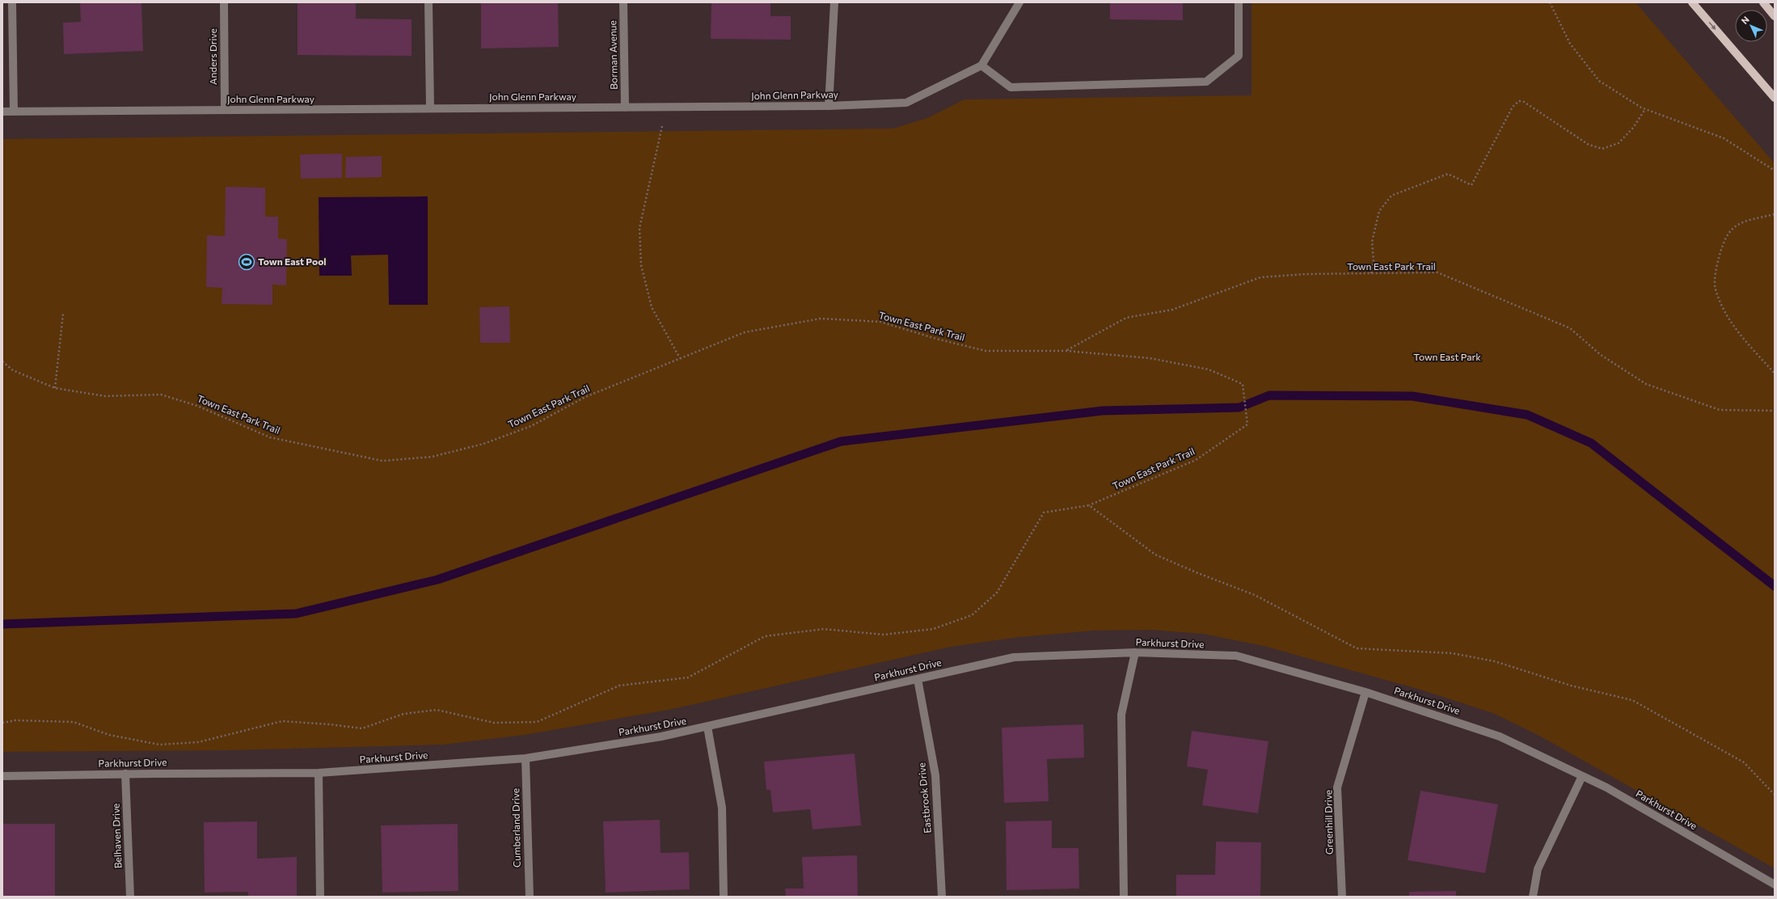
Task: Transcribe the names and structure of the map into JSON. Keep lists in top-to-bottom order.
{
  "streets": {
    "street": [
      "Borman Avenue",
      "Anders Drive",
      "John Glenn Parkway",
      "Parkhurst Drive",
      "Eastbrook Drive",
      "Greenhill Drive",
      "Cumberland Drive",
      "Belhaven Drive"
    ],
    "path": ["Town East Park Trail"]
  },
  "crossings": [
    ["Borman Avenue", "John Glenn Parkway"],
    ["Anders Drive", "John Glenn Parkway"],
    ["Parkhurst Drive", "Eastbrook Drive"],
    ["Parkhurst Drive", "Greenhill Drive"],
    ["Parkhurst Drive", "Cumberland Drive"],
    ["Parkhurst Drive", "Belhaven Drive"]
  ],
  "parks": ["Town East Park"],
  "places": {
    "sports": ["Town East Pool"]
  },
  "north": "top left"
}
